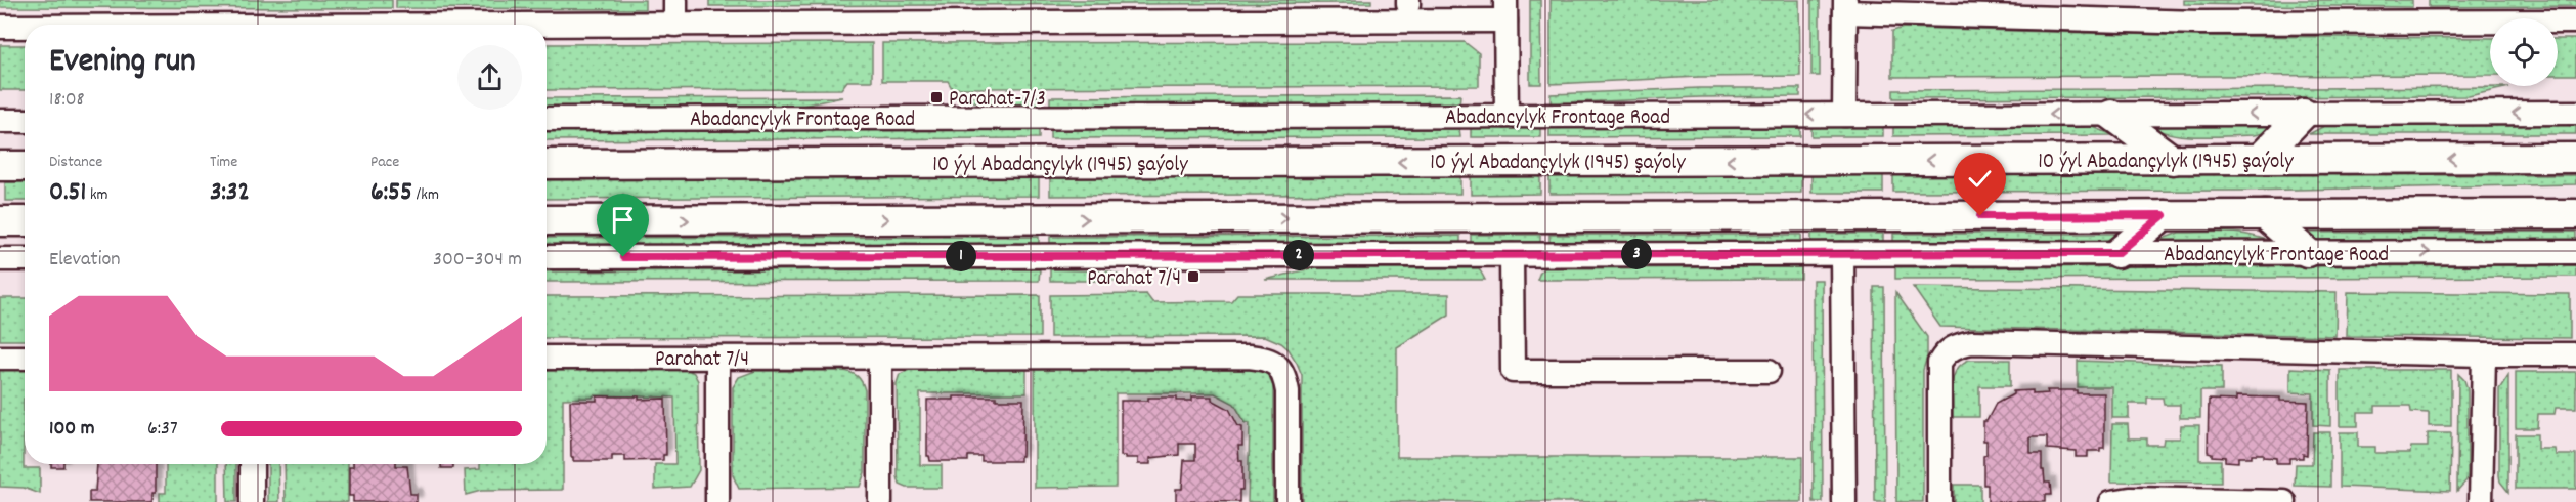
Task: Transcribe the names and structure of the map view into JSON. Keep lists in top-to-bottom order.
{
  "streets": {
    "main road": ["10 ýyl Abadançylyk (1945) şaýoly"],
    "street": ["Abadancylyk Frontage Road", "Parahat 7/4"]
  },
  "places": {
    "transit": ["Parahat-7/3", "Parahat 7/4"]
  },
  "page": {
    "heading": ["Evening run", "18:08"],
    "stats": [
      ["Distance", "0.51 km"],
      ["Time", "3:32"],
      ["Pace", "6:55 /km"]
    ],
    "chart": ["Elevation", "300–304 m"],
    "pins": ["3", "2", "1"],
    "list": [
      {
        "name": "100 m",
        "note": "6:37"
      }
    ]
  }
}
